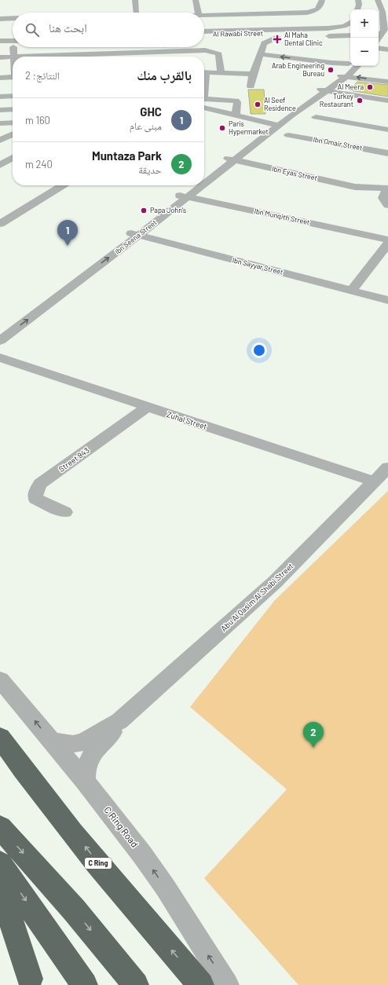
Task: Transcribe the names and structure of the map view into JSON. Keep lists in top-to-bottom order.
{
  "streets": {
    "highway": ["C Ring"],
    "street": [
      "Al Rawabi Street",
      "Ibn Omair Street",
      "Ibn Eyas Street",
      "Ibn Munqith Street",
      "Ibn Seena Street",
      "Ibn Sayyar Street",
      "Zuhal Street",
      "Street 943",
      "Abu Al Qasim Al Shabi Street",
      "C Ring Road"
    ]
  },
  "crossings": [
    ["Ibn Eyas Street", "Ibn Seena Street"],
    ["Ibn Munqith Street", "Ibn Seena Street"],
    ["Ibn Seena Street", "Ibn Sayyar Street"],
    ["Zuhal Street", "Street 943"],
    ["Zuhal Street", "Abu Al Qasim Al Shabi Street"]
  ],
  "one_way": ["C Ring Road"],
  "places": {
    "health": ["Al Maha Dental Clinic"],
    "other": [
      "Arab Engineering Bureau",
      "Al Meera",
      "Turkey Restaurant",
      "Al Seef Residence",
      "Paris Hypermarket",
      "Papa John's"
    ]
  },
  "page": {
    "map_buttons": ["+", "−"],
    "search": "ابحث هنا",
    "heading": ["بالقرب منك", "النتائج: 2"],
    "list": [
      {
        "mark": "1",
        "name": "GHC",
        "note": "مبنى عام",
        "value": "160 m"
      },
      {
        "mark": "2",
        "name": "Muntaza Park",
        "note": "حديقة",
        "value": "240 m"
      }
    ],
    "pins": ["1", "2"]
  }
}
